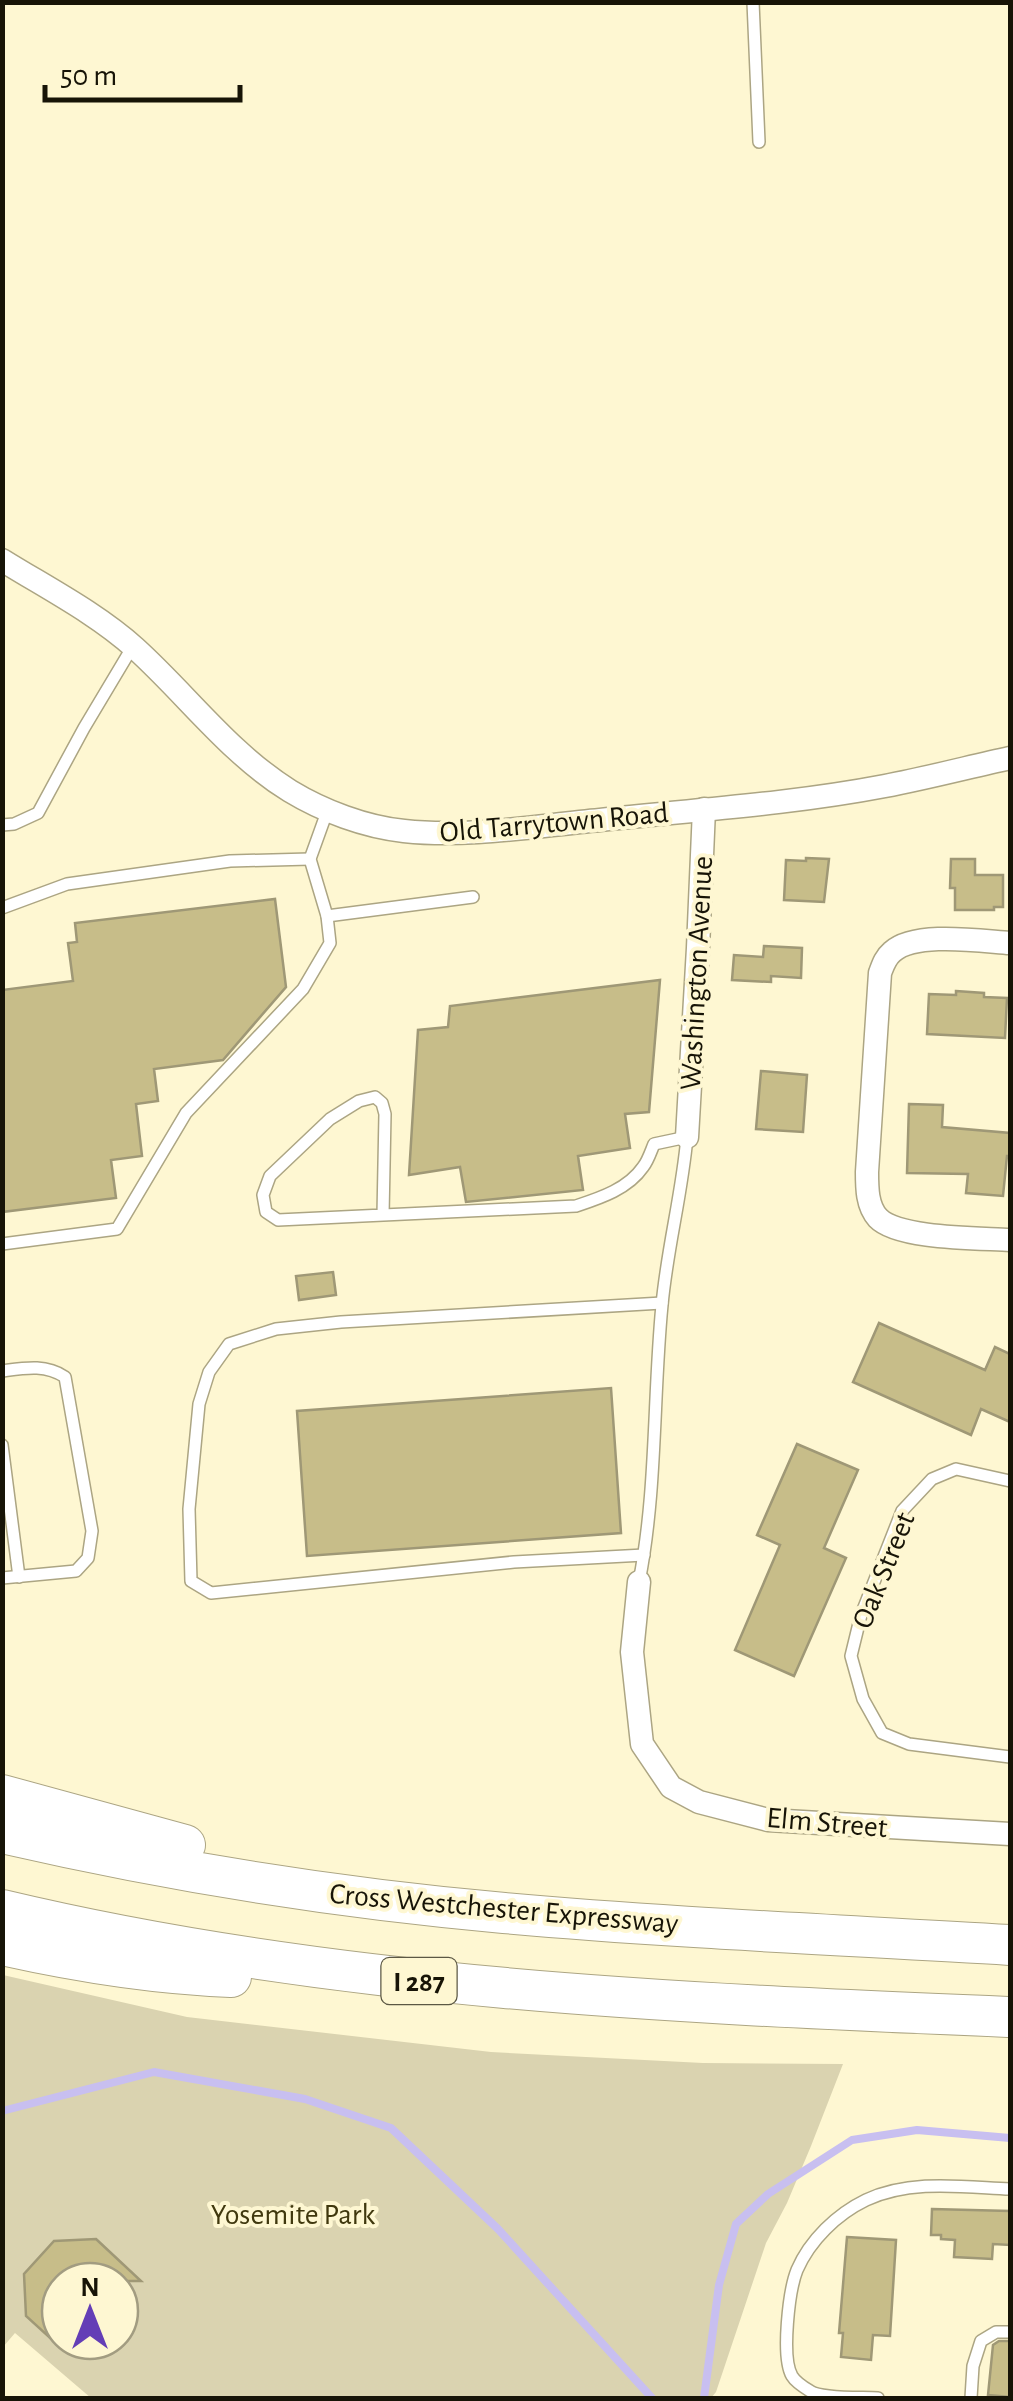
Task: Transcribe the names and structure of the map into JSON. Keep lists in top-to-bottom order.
{
  "streets": {
    "highway": ["Cross Westchester Expressway", "I 287"],
    "street": ["Old Tarrytown Road", "Washington Avenue", "Elm Street"],
    "lane": ["Oak Street"]
  },
  "crossings": [
    ["Old Tarrytown Road", "Washington Avenue"]
  ],
  "parks": ["Yosemite Park"],
  "scale_bar": "50 m",
  "north": "top"
}
